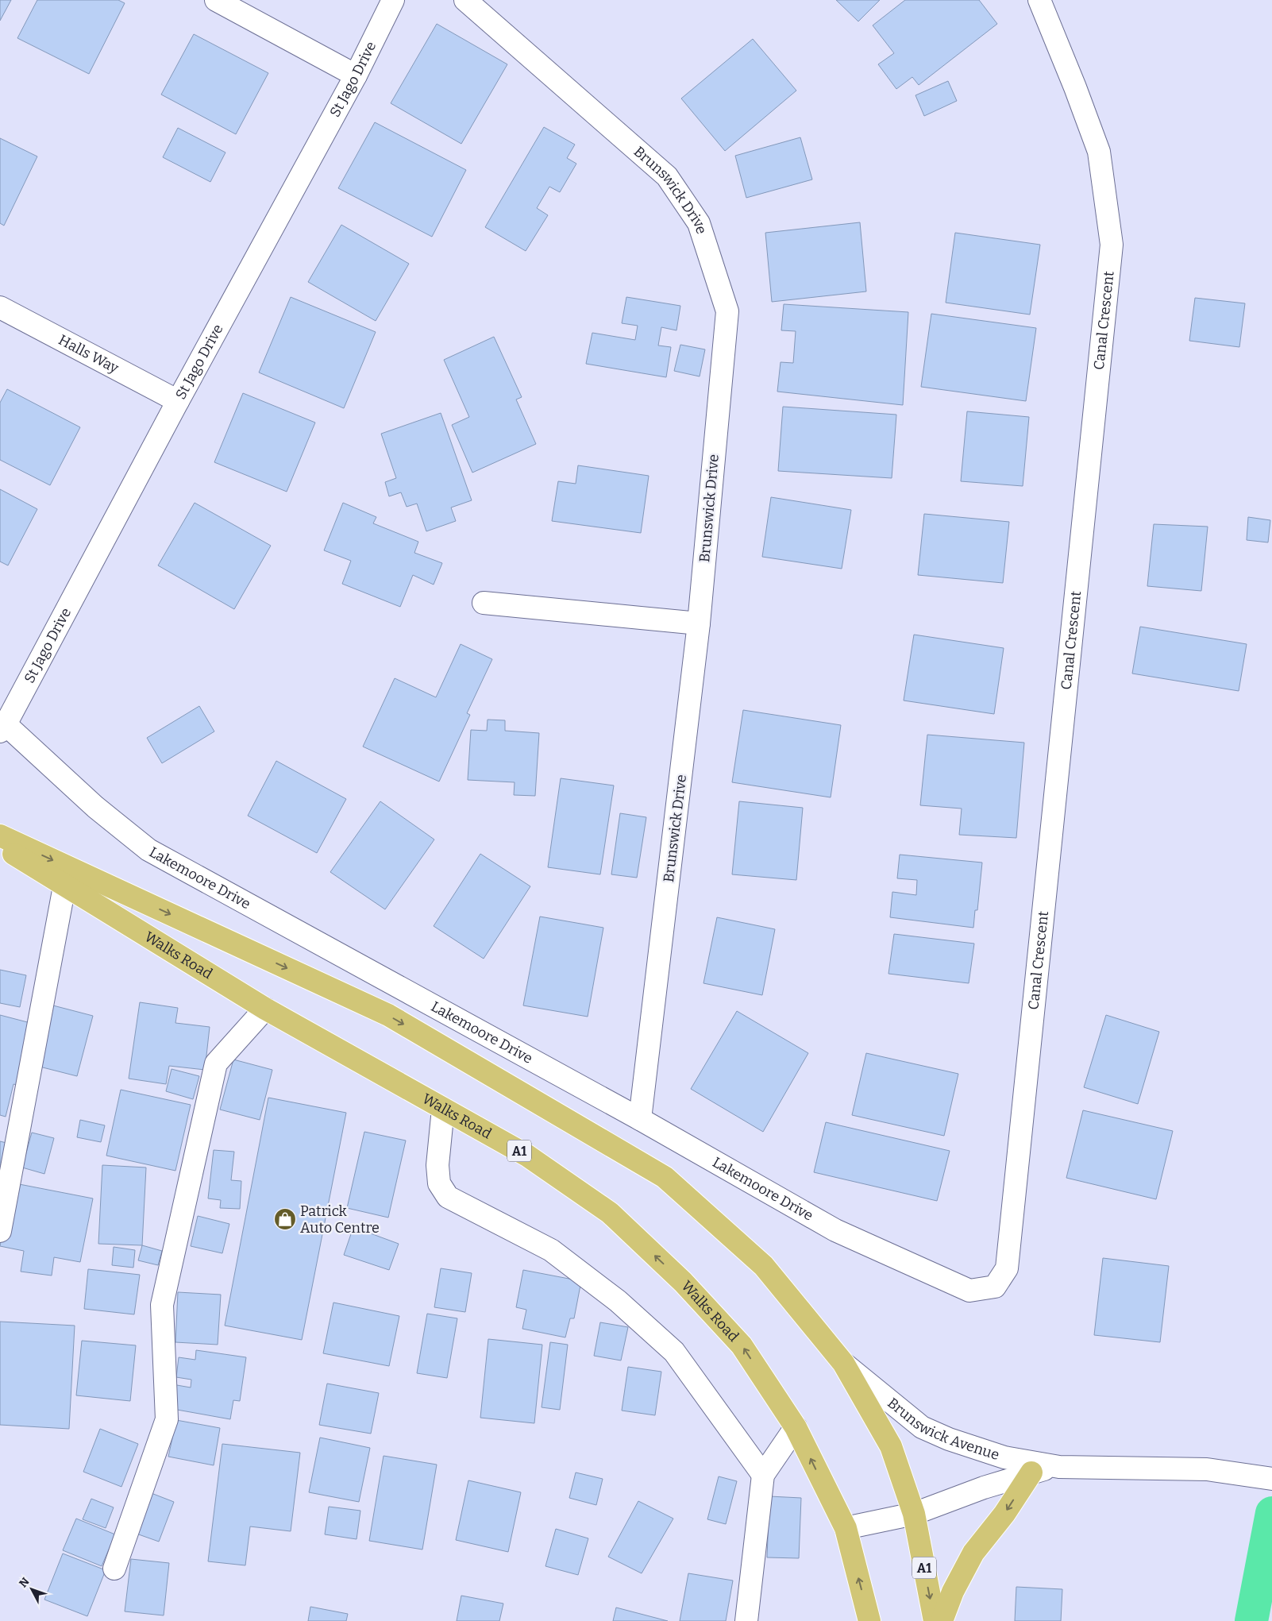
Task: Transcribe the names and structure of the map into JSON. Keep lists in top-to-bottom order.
{
  "streets": {
    "main road": ["Walks Road", "A1"],
    "street": [
      "St Jago Drive",
      "Brunswick Drive",
      "Canal Crescent",
      "Halls Way",
      "Lakemoore Drive",
      "Brunswick Avenue"
    ]
  },
  "crossings": [
    ["St Jago Drive", "Halls Way"],
    ["St Jago Drive", "Lakemoore Drive"],
    ["Brunswick Drive", "Lakemoore Drive"],
    ["Canal Crescent", "Lakemoore Drive"],
    ["Walks Road", "Brunswick Avenue"],
    ["A1", "Brunswick Avenue"]
  ],
  "places": {
    "shop": ["Patrick Auto Centre"]
  },
  "north": "top left"
}
